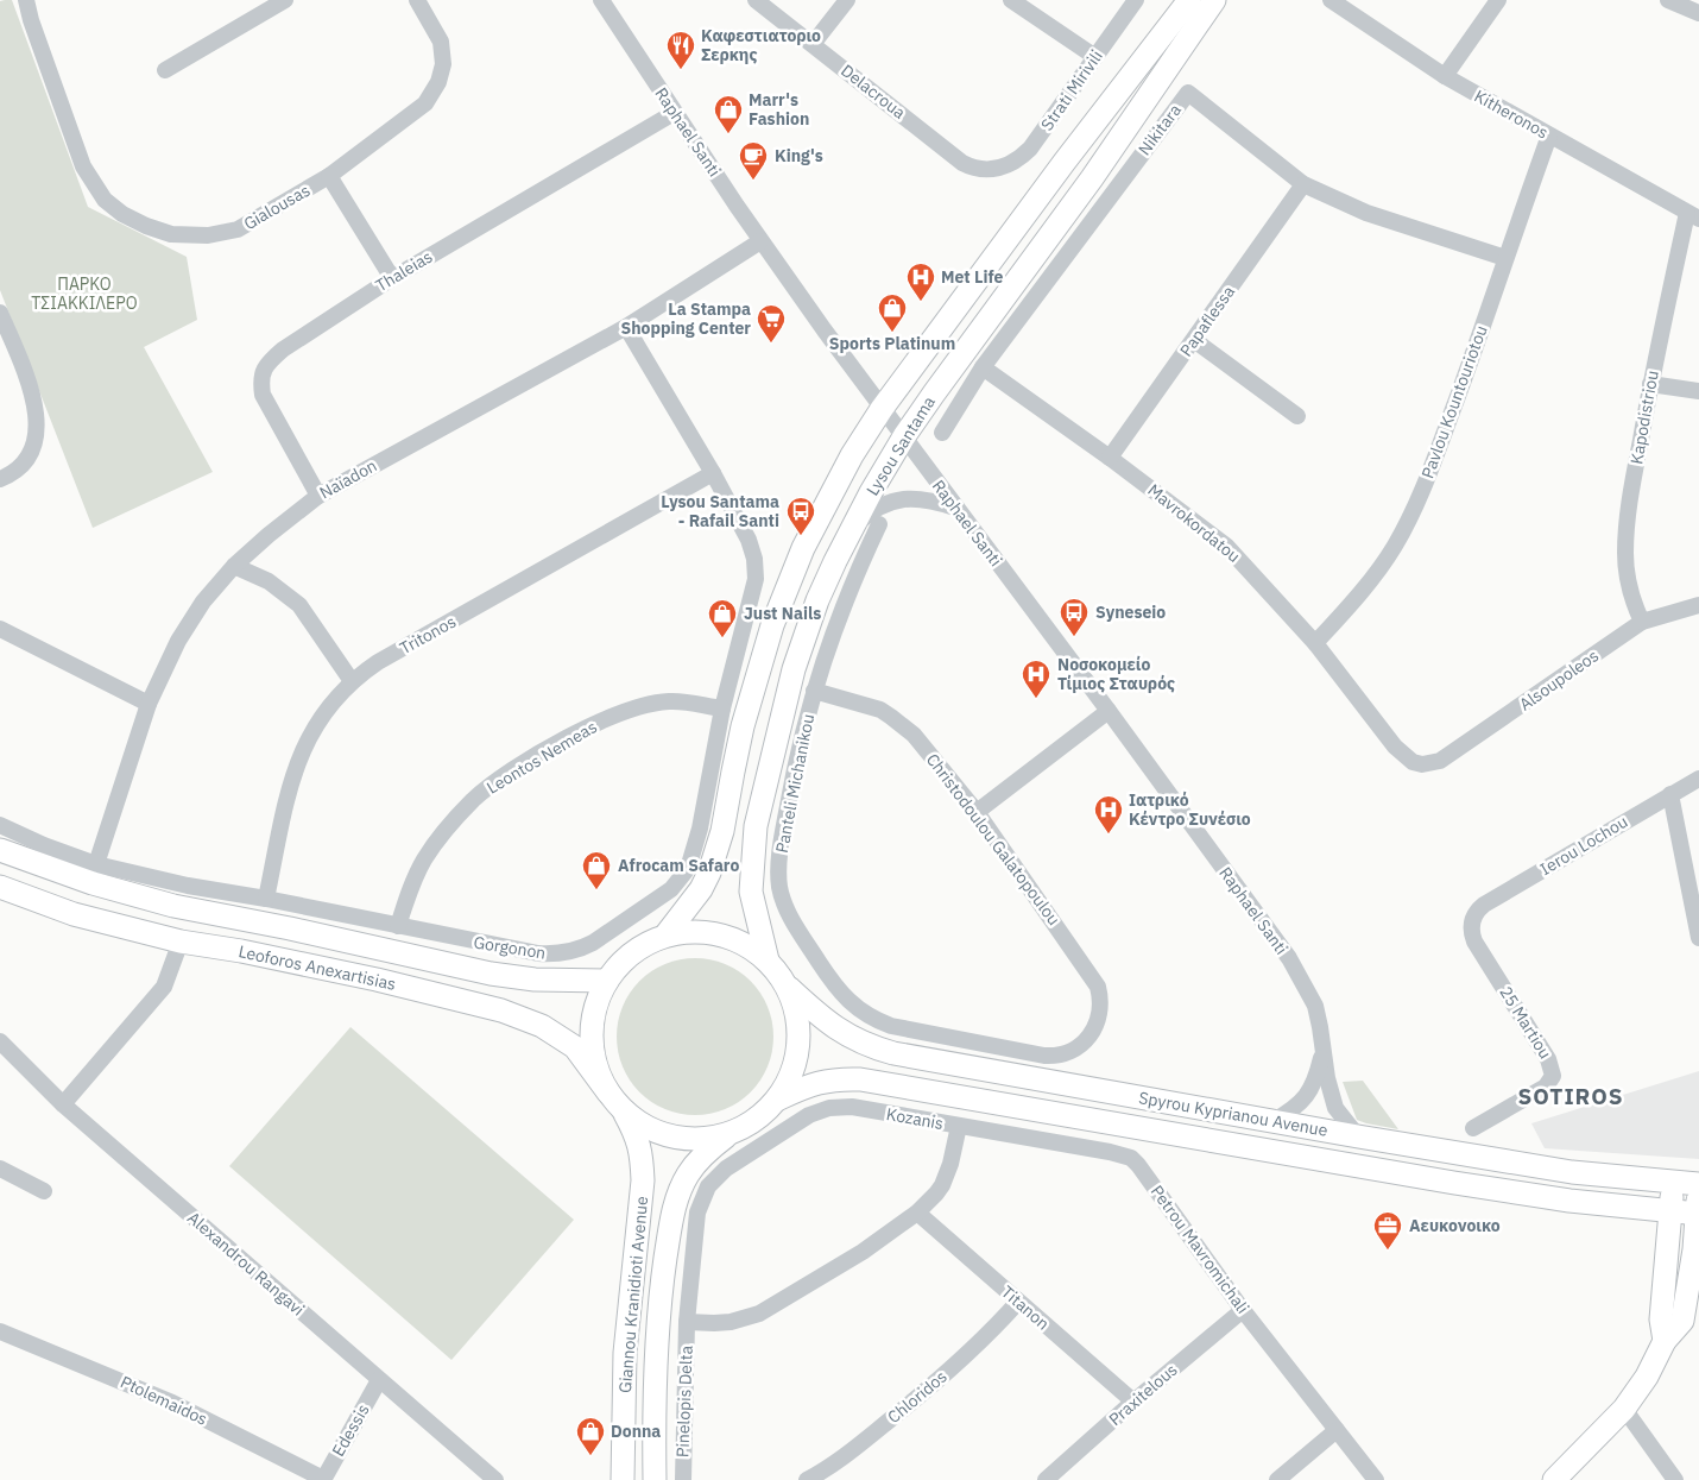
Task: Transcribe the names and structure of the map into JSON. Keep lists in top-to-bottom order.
{
  "streets": {
    "main road": [
      "Lysou Santama",
      "Leoforos Anexartisias",
      "Spyrou Kyprianou Avenue",
      "Giannou Kranidioti Avenue"
    ],
    "street": [
      "Strati Mirivili",
      "Delacroua",
      "Kitheronos",
      "Nikitara",
      "Raphael Santi",
      "Gialousas",
      "Thaleias",
      "Papaflessa",
      "Pavlou Kountouriotou",
      "Kapodistriou",
      "Naïadon",
      "Mavrokordatou",
      "Tritonos",
      "Alsoupoleos",
      "Leontos Nemeas",
      "Panteli Michanikou",
      "Christodoulou Galatopoulou",
      "Ierou Lochou",
      "Gorgonon",
      "25 Martiou",
      "Kozanis",
      "Petrou Mavromichali",
      "Alexandrou Rangavi",
      "Titanon",
      "Praxitelous",
      "Chloridos",
      "Ptolemaidos",
      "Pinelopis Delta",
      "Edessis"
    ]
  },
  "crossings": [
    ["Strati Mirivili", "Delacroua"],
    ["Kitheronos", "Pavlou Kountouriotou"],
    ["Kitheronos", "Kapodistriou"],
    ["Nikitara", "Papaflessa"],
    ["Nikitara", "Pavlou Kountouriotou"],
    ["Nikitara", "Mavrokordatou"],
    ["Raphael Santi", "Thaleias"],
    ["Raphael Santi", "Lysou Santama"],
    ["Raphael Santi", "Naïadon"],
    ["Raphael Santi", "Spyrou Kyprianou Avenue"],
    ["Thaleias", "Naïadon"],
    ["Papaflessa", "Mavrokordatou"],
    ["Pavlou Kountouriotou", "Mavrokordatou"],
    ["Kapodistriou", "Alsoupoleos"],
    ["Lysou Santama", "Leoforos Anexartisias"],
    ["Lysou Santama", "Spyrou Kyprianou Avenue"],
    ["Lysou Santama", "Giannou Kranidioti Avenue"],
    ["Naïadon", "Gorgonon"],
    ["Mavrokordatou", "Alsoupoleos"],
    ["Tritonos", "Gorgonon"],
    ["Leontos Nemeas", "Gorgonon"],
    ["Panteli Michanikou", "Christodoulou Galatopoulou"],
    ["Ierou Lochou", "25 Martiou"],
    ["Leoforos Anexartisias", "Spyrou Kyprianou Avenue"],
    ["Leoforos Anexartisias", "Giannou Kranidioti Avenue"],
    ["Spyrou Kyprianou Avenue", "Giannou Kranidioti Avenue"],
    ["Kozanis", "Petrou Mavromichali"],
    ["Kozanis", "Titanon"],
    ["Kozanis", "Pinelopis Delta"],
    ["Petrou Mavromichali", "Praxitelous"],
    ["Alexandrou Rangavi", "Edessis"],
    ["Titanon", "Praxitelous"],
    ["Titanon", "Chloridos"],
    ["Ptolemaidos", "Edessis"]
  ],
  "districts": ["SOTIROS"],
  "parks": ["ΠΑΡΚΟ ΤΣΙΑΚΚΙΛΕΡΟ"],
  "places": {
    "restaurant": ["Καφεστιατοριο Σερκης"],
    "shop": [
      "Marr's Fashion",
      "Sports Platinum",
      "Just Nails",
      "Afrocam Safaro",
      "Donna"
    ],
    "cafe": ["King's"],
    "hospital": ["Met Life", "Νοσοκομείο Τίμιος Σταυρός", "Ιατρικό Κέντρο Συνέσιο"],
    "supermarket": ["La Stampa Shopping Center"],
    "bus stop": ["Lysou Santama - Rafail Santi", "Syneseio"],
    "office": ["Αευκονοικο"]
  }
}
